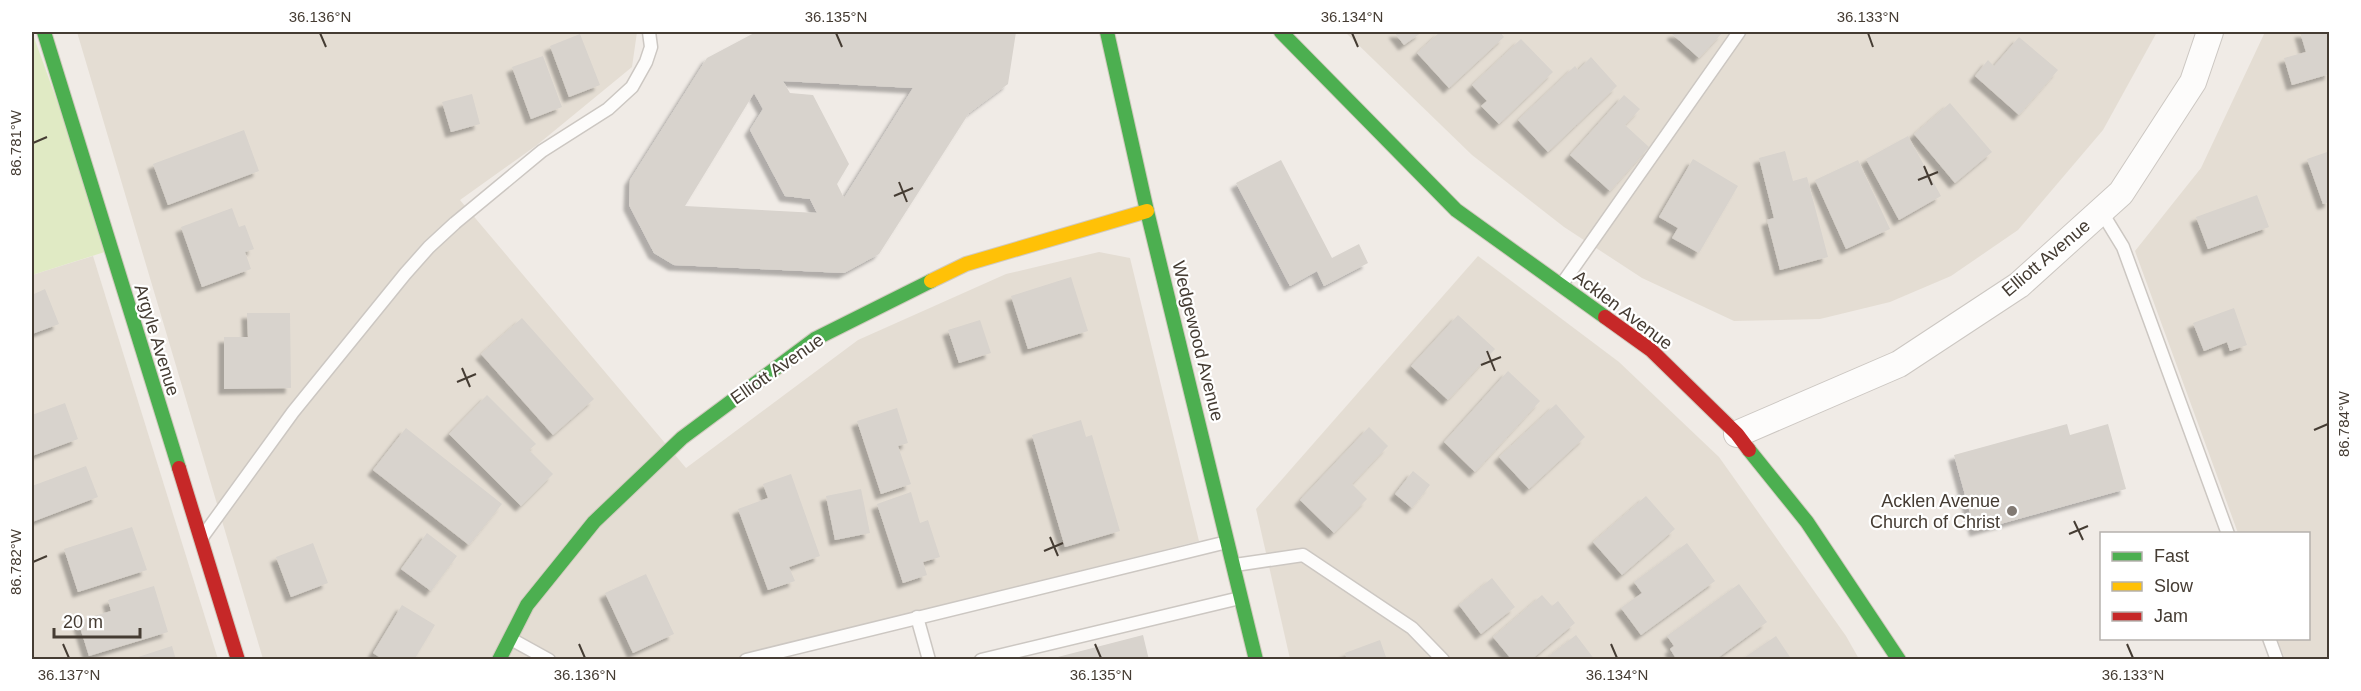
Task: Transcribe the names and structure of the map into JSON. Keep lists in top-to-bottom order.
{
  "streets": {
    "street": [
      "Elliott Avenue",
      "Acklen Avenue",
      "Argyle Avenue",
      "Wedgewood Avenue"
    ]
  },
  "crossings": [
    ["Elliott Avenue", "Acklen Avenue"],
    ["Elliott Avenue", "Wedgewood Avenue"]
  ],
  "places": ["Acklen Avenue Church of Christ"],
  "legend": ["Fast", "Slow", "Jam"],
  "scale_bar": "20 m",
  "coordinates": [
    "36.136°N",
    "36.135°N",
    "36.134°N",
    "36.133°N",
    "86.781°W",
    "86.784°W",
    "86.782°W",
    "36.137°N"
  ]
}
